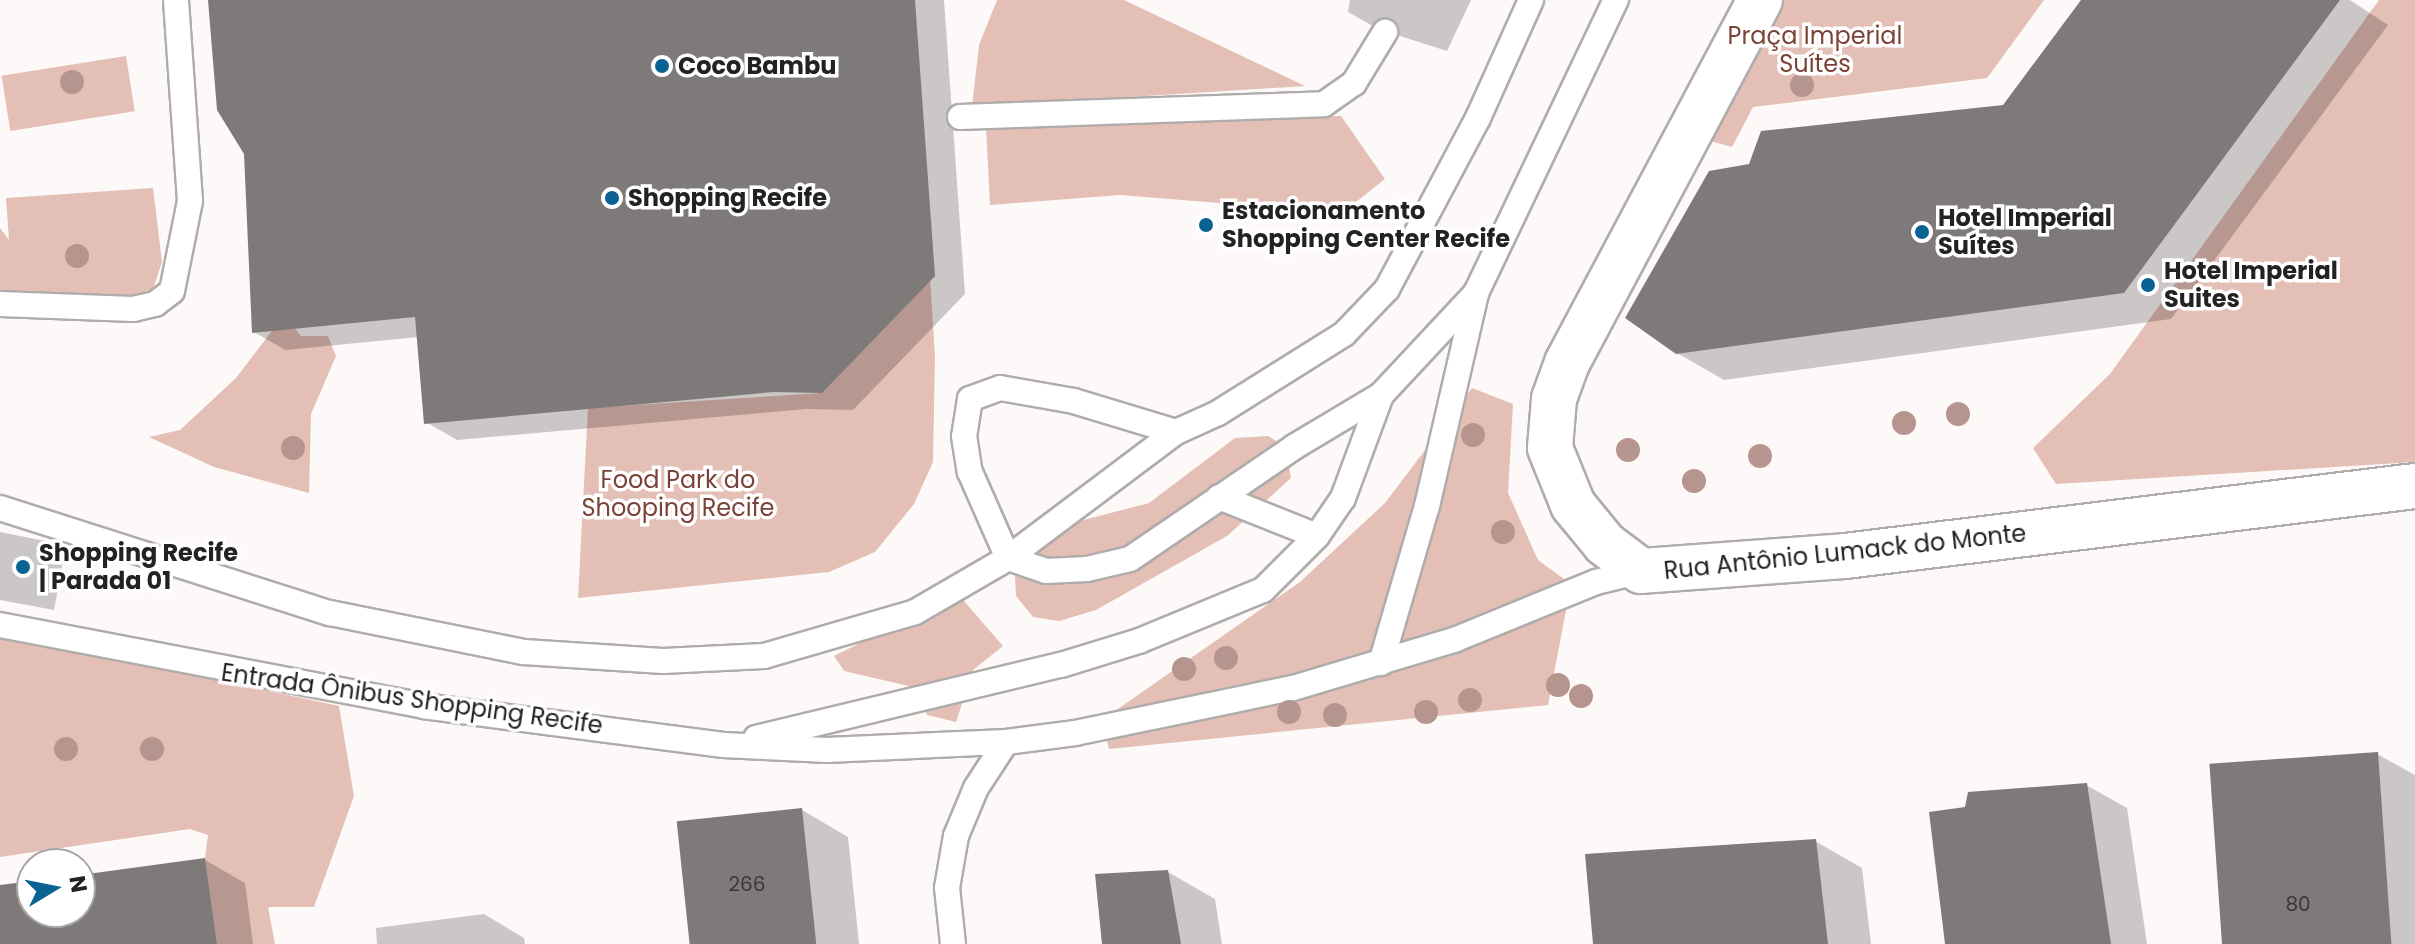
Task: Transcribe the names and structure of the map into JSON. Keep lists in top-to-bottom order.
{
  "streets": {
    "street": ["Rua Antônio Lumack do Monte"],
    "lane": ["Entrada Ônibus Shopping Recife"]
  },
  "crossings": [
    ["Rua Antônio Lumack do Monte", "Entrada Ônibus Shopping Recife"]
  ],
  "parks": ["Praça Imperial Suítes", "Food Park do Shooping Recife"],
  "places": [
    "Coco Bambu",
    "Shopping Recife",
    "Estacionamento Shopping Center Recife",
    "Hotel Imperial Suítes",
    "Hotel Imperial Suites",
    "Shopping Recife | Parada 01"
  ],
  "house_numbers": ["266", "80"],
  "north": "right"
}
